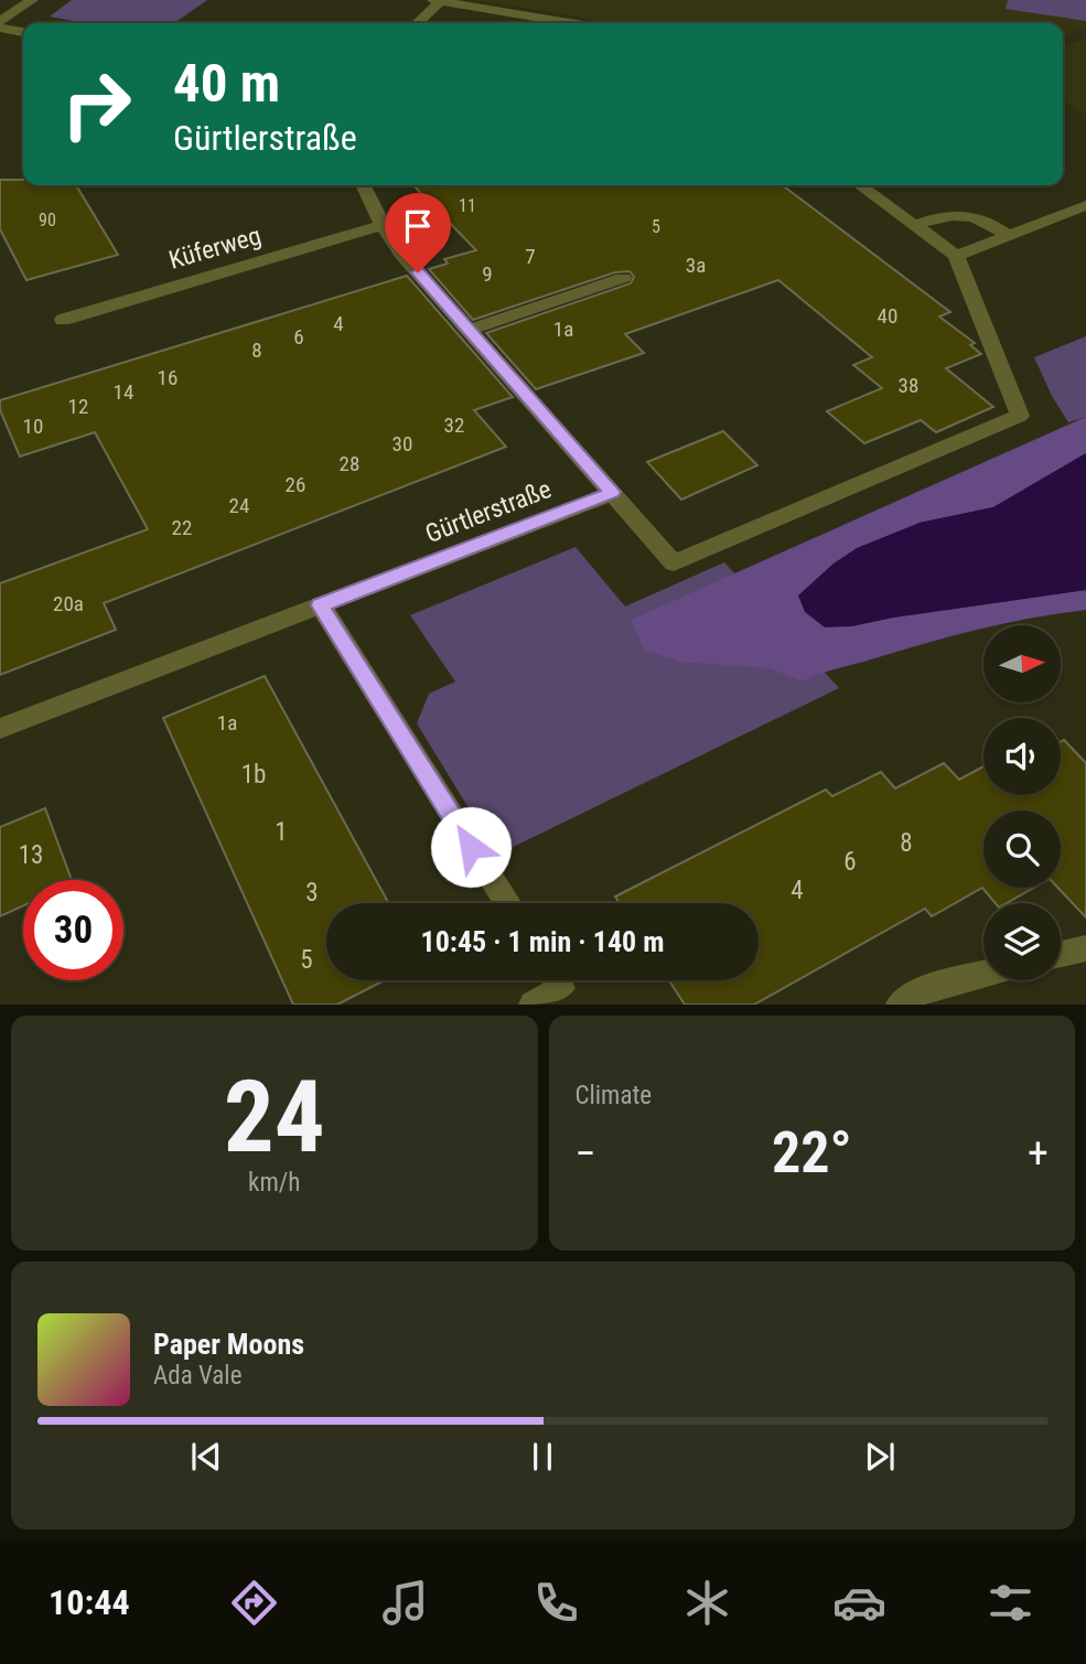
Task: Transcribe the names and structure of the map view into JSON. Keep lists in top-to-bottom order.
{
  "streets": {
    "street": ["Küferweg", "Gürtlerstraße"]
  },
  "house_numbers": [
    "11",
    "90",
    "5",
    "7",
    "3a",
    "9",
    "40",
    "4",
    "1a",
    "6",
    "8",
    "16",
    "38",
    "14",
    "12",
    "32",
    "10",
    "30",
    "28",
    "26",
    "24",
    "22",
    "20a",
    "1a",
    "1b",
    "1",
    "8",
    "13",
    "6",
    "4",
    "3",
    "5"
  ],
  "north": "right",
  "page": {
    "turn": ["40 m", "Gürtlerstraße"],
    "limit": "30",
    "trip": "10:45 · 1 min · 140 m",
    "tile": [
      ["24", "km/h"],
      "Climate"
    ],
    "heat": ["−", "22°", "+"],
    "song": ["Paper Moons", "Ada Vale"],
    "tabs": "10:44"
  }
}
